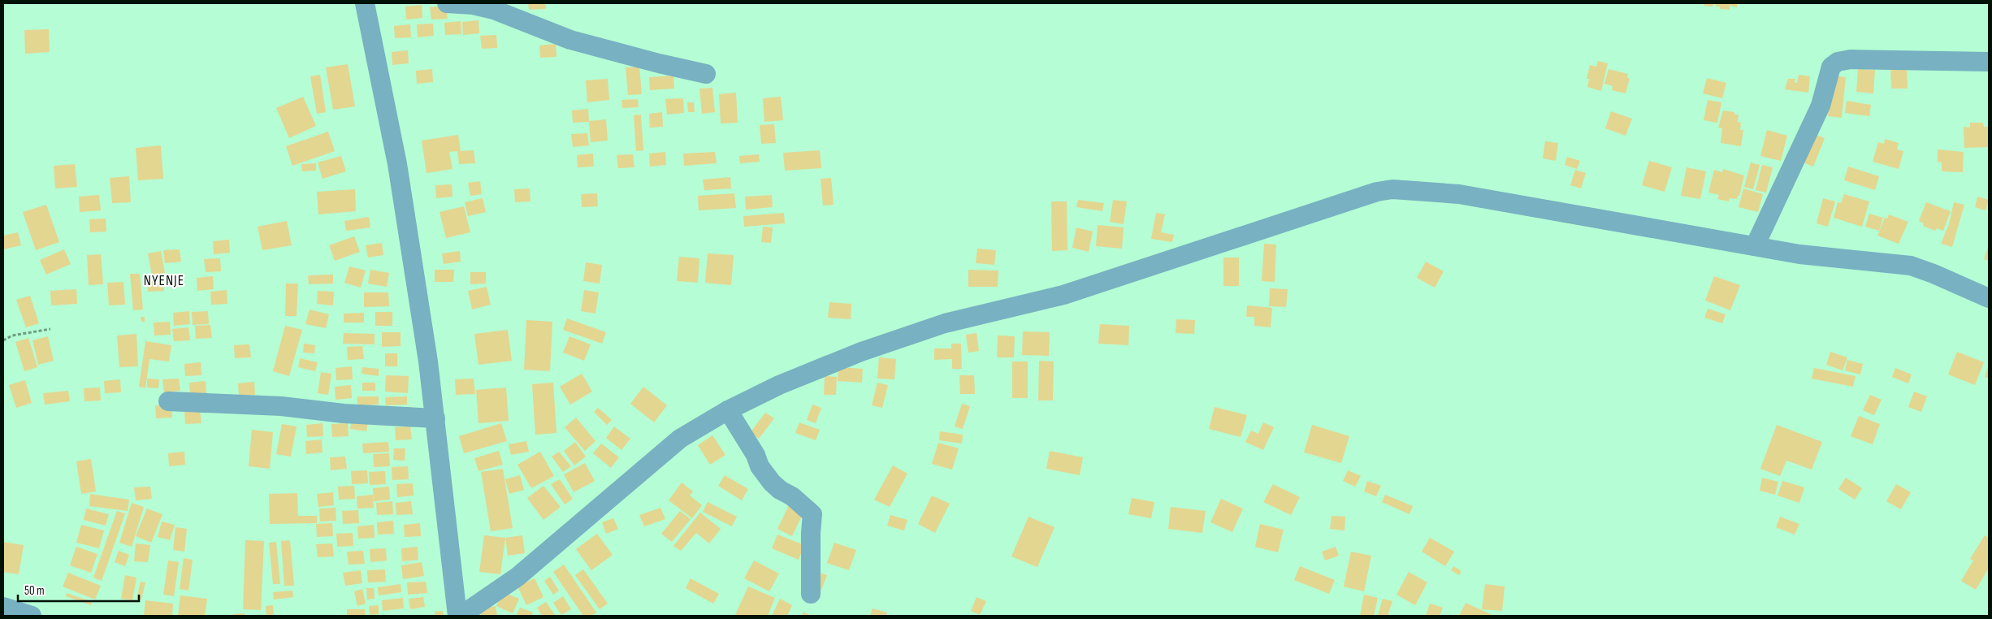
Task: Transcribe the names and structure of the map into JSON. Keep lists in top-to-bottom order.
{
  "districts": ["NYENJE"],
  "scale_bar": "50 m"
}
